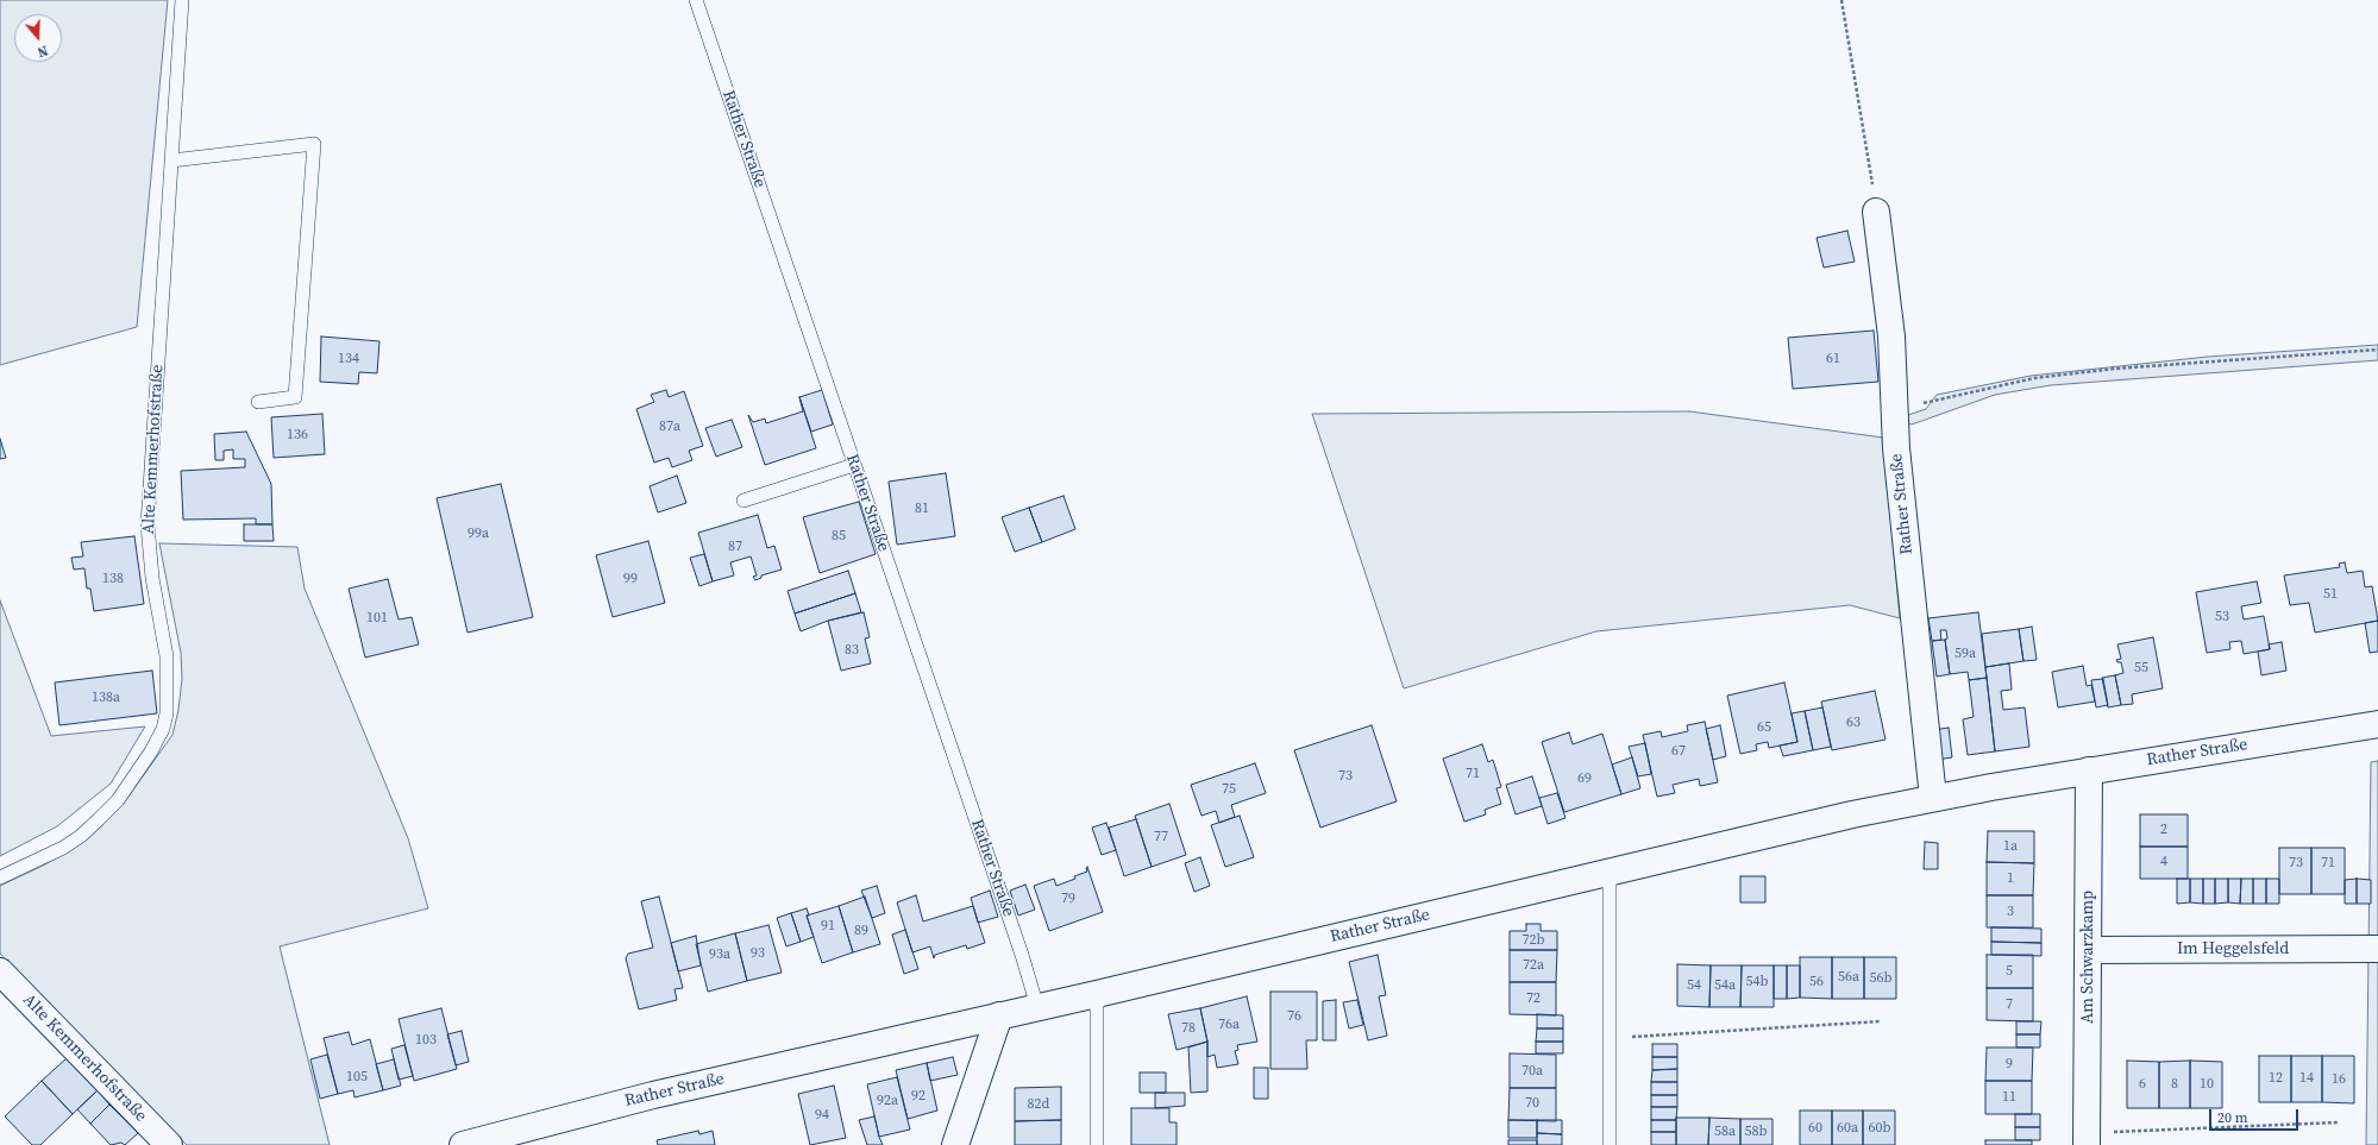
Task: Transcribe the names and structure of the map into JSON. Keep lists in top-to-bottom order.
{
  "streets": {
    "street": [
      "Rather Straße",
      "Alte Kemmerhofstraße",
      "Im Heggelsfeld",
      "Am Schwarzkamp"
    ]
  },
  "crossings": [
    ["Rather Straße", "Am Schwarzkamp"],
    ["Im Heggelsfeld", "Am Schwarzkamp"]
  ],
  "house_numbers": [
    "134",
    "61",
    "87a",
    "136",
    "81",
    "99a",
    "85",
    "87",
    "138",
    "99",
    "51",
    "53",
    "101",
    "83",
    "59a",
    "55",
    "138a",
    "63",
    "65",
    "67",
    "71",
    "73",
    "69",
    "75",
    "2",
    "77",
    "1a",
    "4",
    "73",
    "71",
    "1",
    "79",
    "3",
    "91",
    "89",
    "72b",
    "93",
    "93a",
    "72a",
    "5",
    "56a",
    "56b",
    "54b",
    "56",
    "54",
    "54a",
    "72",
    "7",
    "76",
    "76a",
    "78",
    "103",
    "9",
    "70a",
    "105",
    "12",
    "14",
    "16",
    "6",
    "8",
    "10",
    "92",
    "11",
    "92a",
    "70",
    "82d",
    "94",
    "60",
    "60a",
    "60b",
    "58a",
    "58b"
  ],
  "scale_bar": "20 m",
  "north": "bottom"
}
